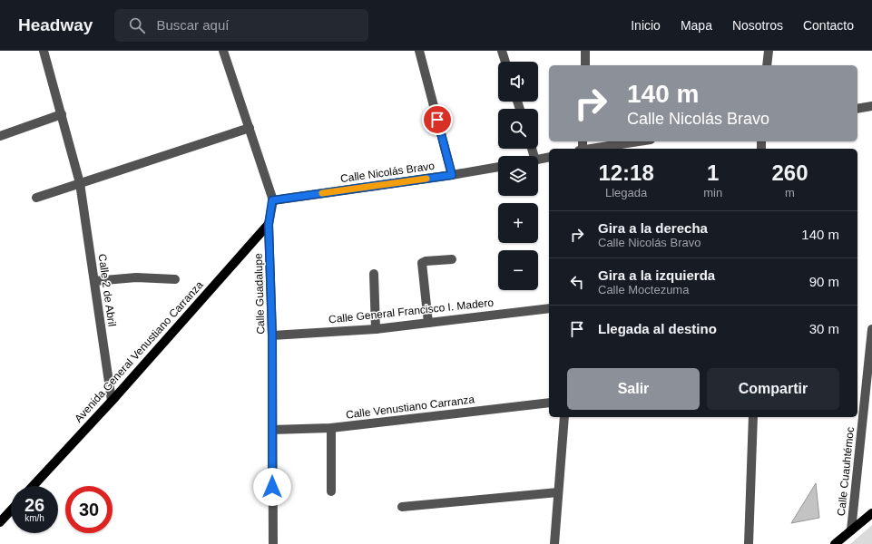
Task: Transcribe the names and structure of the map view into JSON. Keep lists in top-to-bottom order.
{
  "streets": {
    "main road": ["Avenida General Venustiano Carranza"],
    "street": [
      "Calle Nicolás Bravo",
      "Calle 2 de Abril",
      "Calle Guadalupe",
      "Calle General Francisco I. Madero",
      "Calle Venustiano Carranza",
      "Calle Cuauhtémoc"
    ]
  },
  "crossings": [
    ["Calle Nicolás Bravo", "Calle Guadalupe"],
    ["Calle 2 de Abril", "Avenida General Venustiano Carranza"],
    ["Calle Guadalupe", "Calle General Francisco I. Madero"],
    ["Calle Guadalupe", "Avenida General Venustiano Carranza"],
    ["Calle Guadalupe", "Calle Venustiano Carranza"]
  ],
  "page": {
    "header": "Headway",
    "search": "Buscar aquí",
    "nav": [
      "Inicio",
      "Mapa",
      "Nosotros",
      "Contacto"
    ],
    "map_buttons": ["+", "−"],
    "turn": ["140 m", "Calle Nicolás Bravo"],
    "eta": [
      "12:18",
      "Llegada",
      "1",
      "min",
      "260",
      "m"
    ],
    "list": [
      {
        "name": "Gira a la derecha",
        "note": "Calle Nicolás Bravo",
        "value": "140 m"
      },
      {
        "name": "Gira a la izquierda",
        "note": "Calle Moctezuma",
        "value": "90 m"
      },
      {
        "name": "Llegada al destino",
        "value": "30 m"
      }
    ],
    "buttons": ["Salir", "Compartir"],
    "speed": "26 km/h",
    "limit": "30"
  }
}
